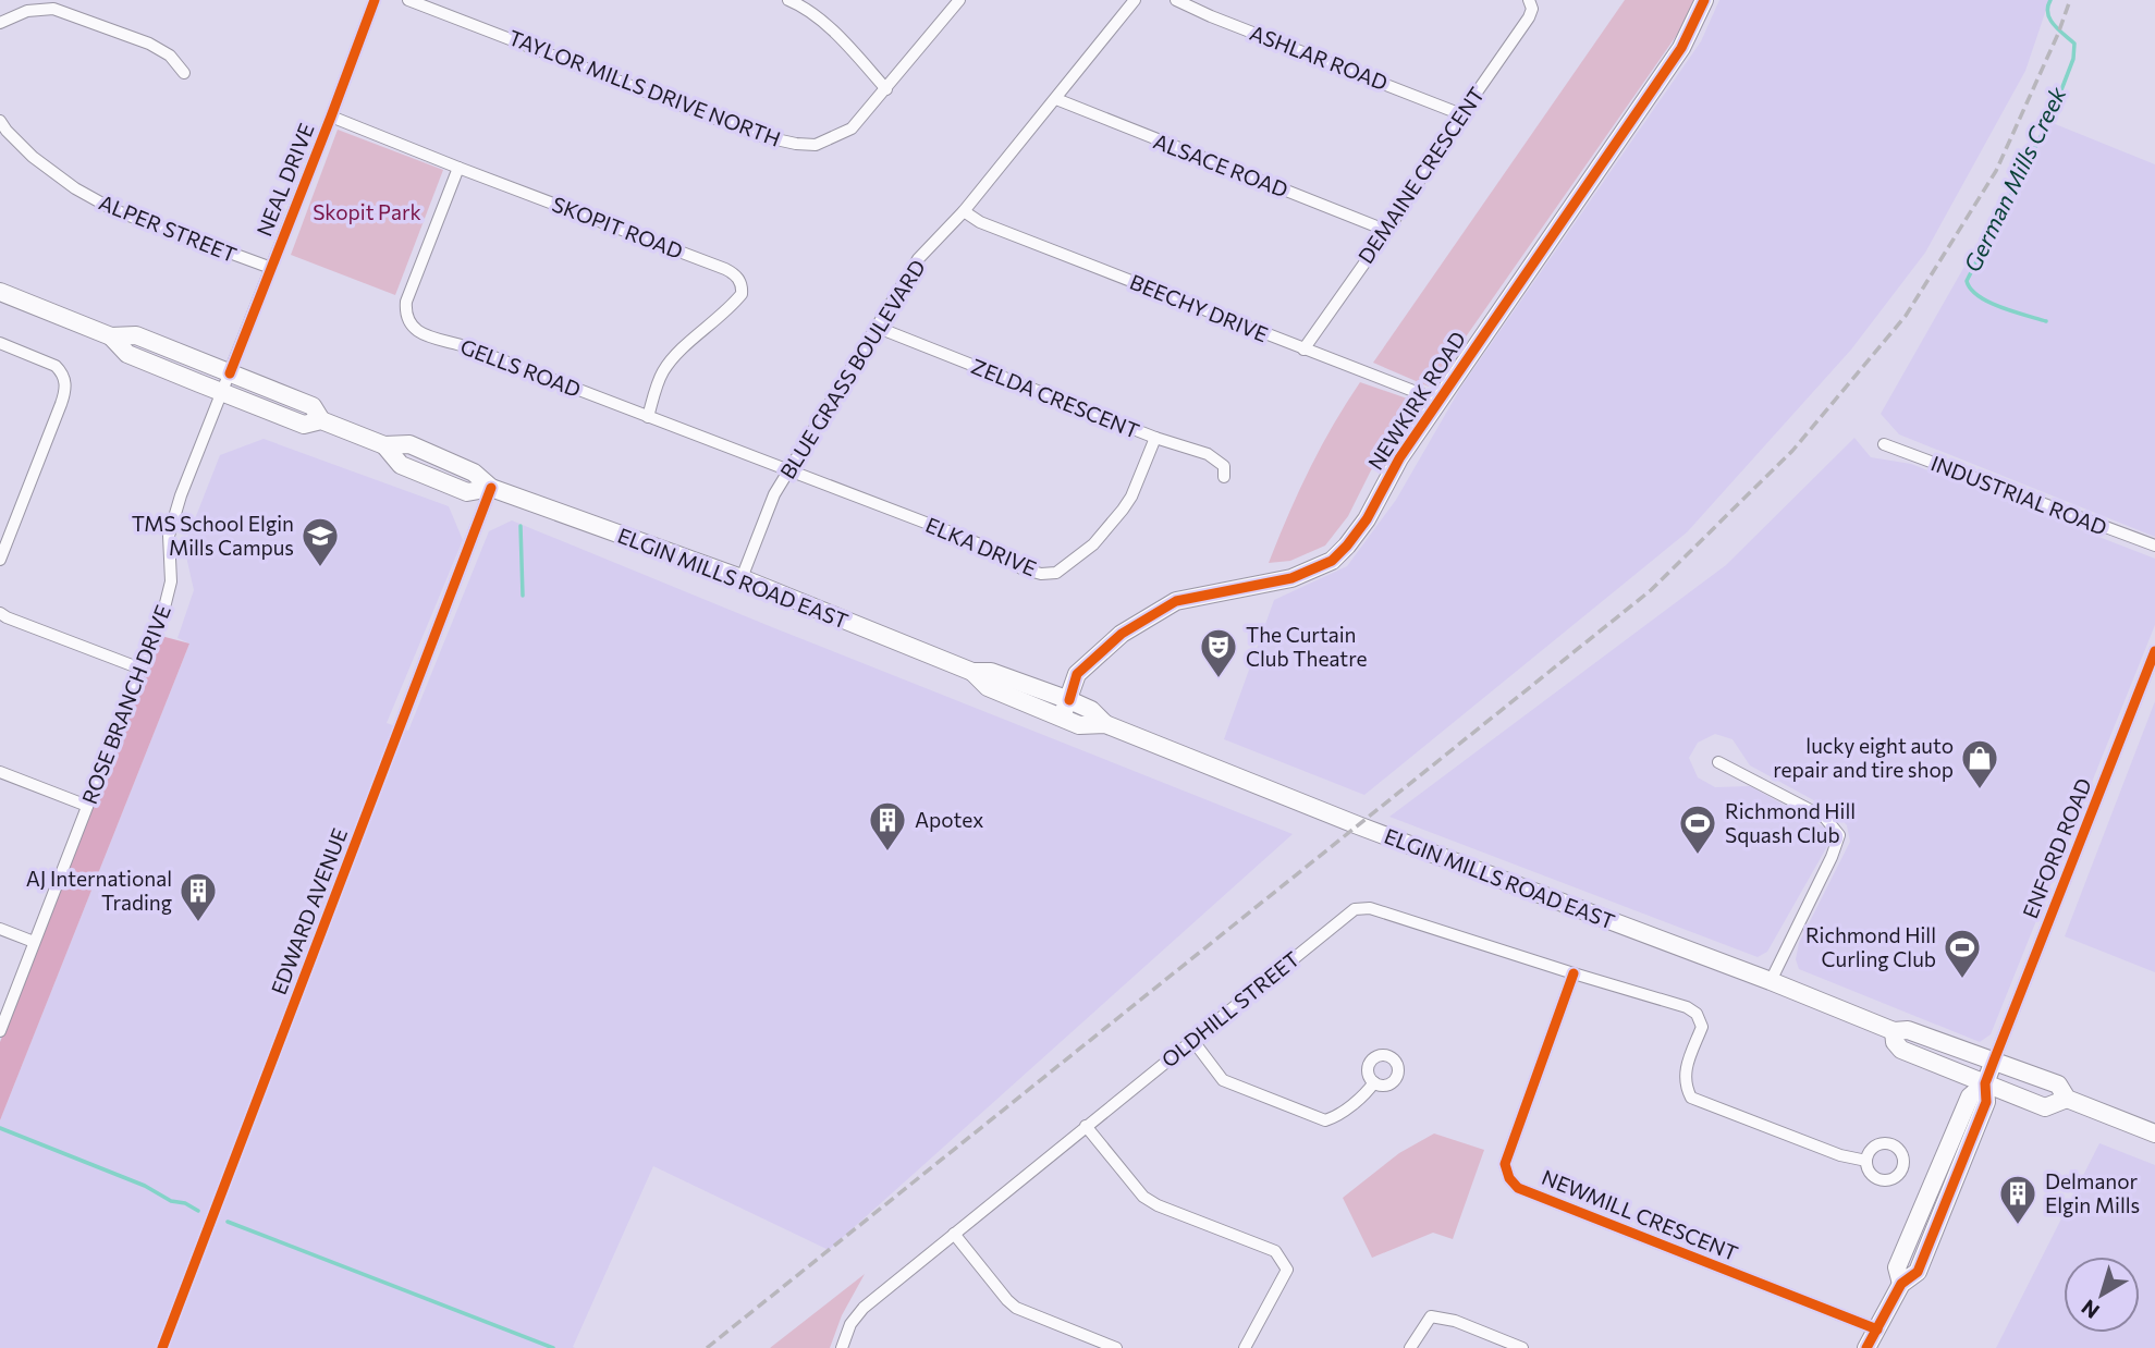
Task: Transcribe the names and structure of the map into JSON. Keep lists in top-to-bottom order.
{
  "streets": {
    "main road": ["NEWKIRK ROAD", "ELGIN MILLS ROAD EAST"],
    "street": [
      "ASHLAR ROAD",
      "TAYLOR MILLS DRIVE NORTH",
      "ALSACE ROAD",
      "DEMAINE CRESCENT",
      "NEAL DRIVE",
      "SKOPIT ROAD",
      "ALPER STREET",
      "BEECHY DRIVE",
      "GELLS ROAD",
      "BLUE GRASS BOULEVARD",
      "ZELDA CRESCENT",
      "INDUSTRIAL ROAD",
      "ELKA DRIVE",
      "ROSE BRANCH DRIVE",
      "ENFORD ROAD",
      "EDWARD AVENUE",
      "OLDHILL STREET",
      "NEWMILL CRESCENT"
    ]
  },
  "crossings": [
    ["ASHLAR ROAD", "DEMAINE CRESCENT"],
    ["ALSACE ROAD", "DEMAINE CRESCENT"],
    ["ALSACE ROAD", "BLUE GRASS BOULEVARD"],
    ["DEMAINE CRESCENT", "BEECHY DRIVE"],
    ["NEAL DRIVE", "SKOPIT ROAD"],
    ["NEAL DRIVE", "ALPER STREET"],
    ["NEAL DRIVE", "ELGIN MILLS ROAD EAST"],
    ["NEAL DRIVE", "ROSE BRANCH DRIVE"],
    ["SKOPIT ROAD", "GELLS ROAD"],
    ["BEECHY DRIVE", "BLUE GRASS BOULEVARD"],
    ["BEECHY DRIVE", "NEWKIRK ROAD"],
    ["GELLS ROAD", "BLUE GRASS BOULEVARD"],
    ["GELLS ROAD", "ELKA DRIVE"],
    ["BLUE GRASS BOULEVARD", "ZELDA CRESCENT"],
    ["BLUE GRASS BOULEVARD", "ELKA DRIVE"],
    ["BLUE GRASS BOULEVARD", "ELGIN MILLS ROAD EAST"],
    ["ZELDA CRESCENT", "ELKA DRIVE"],
    ["NEWKIRK ROAD", "ELGIN MILLS ROAD EAST"],
    ["ELGIN MILLS ROAD EAST", "ROSE BRANCH DRIVE"],
    ["ELGIN MILLS ROAD EAST", "ENFORD ROAD"],
    ["ELGIN MILLS ROAD EAST", "EDWARD AVENUE"],
    ["OLDHILL STREET", "NEWMILL CRESCENT"]
  ],
  "water": ["German Mills Creek"],
  "parks": ["Skopit Park"],
  "places": {
    "school or university": ["TMS School Elgin Mills Campus"],
    "theatre": ["The Curtain Club Theatre"],
    "shop": ["lucky eight auto repair and tire shop"],
    "building": ["Apotex", "AJ International Trading", "Delmanor Elgin Mills"],
    "sports": ["Richmond Hill Squash Club", "Richmond Hill Curling Club"]
  },
  "north": "bottom left"
}
